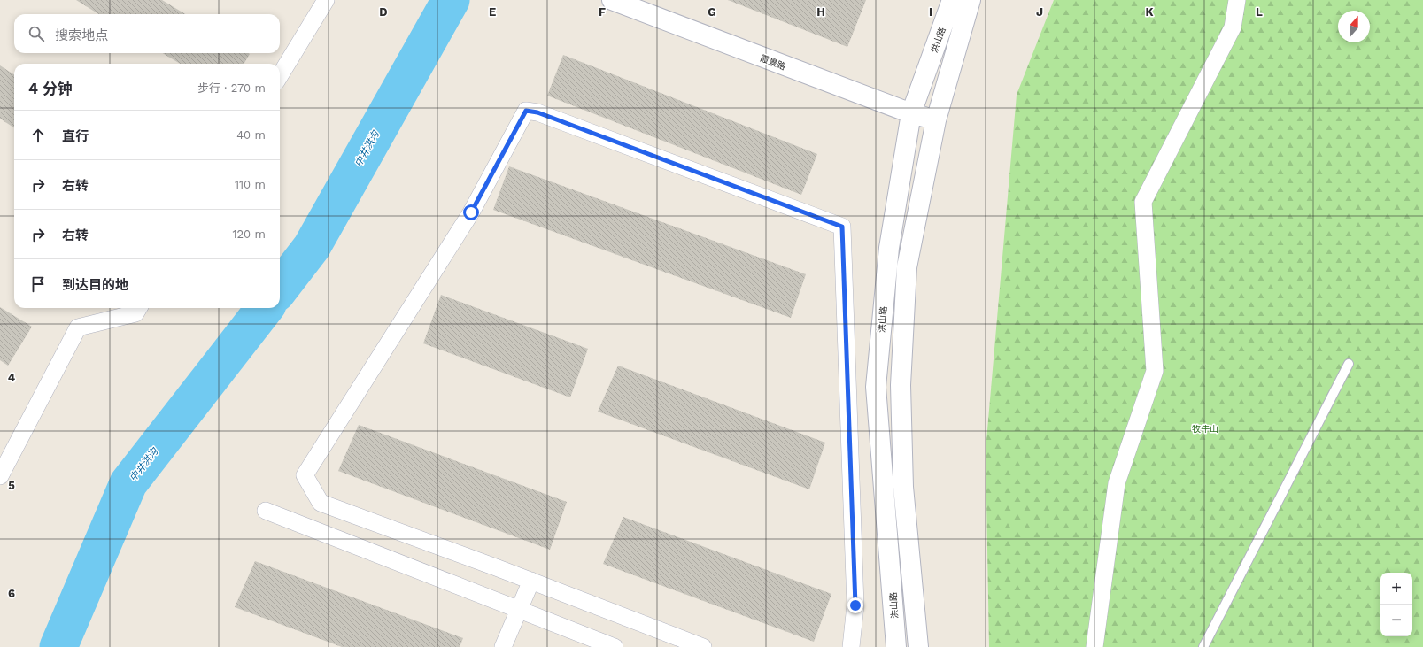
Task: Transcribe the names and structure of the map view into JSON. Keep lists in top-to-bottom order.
{
  "streets": {
    "main road": ["洪山路", "霞景路"]
  },
  "crossings": [
    ["洪山路", "霞景路"]
  ],
  "water": ["中井洪沟"],
  "parks": ["牧牛山"],
  "north": "top",
  "page": {
    "search": "搜索地点",
    "heading": ["4 分钟", "步行 · 270 m"],
    "list": [
      ["直行", "40 m"],
      ["右转", "110 m"],
      ["右转", "120 m"],
      "到达目的地"
    ],
    "map_buttons": ["+", "−"]
  },
  "grid": {
    "columns": [
      "D",
      "E",
      "F",
      "G",
      "H",
      "I",
      "J",
      "K",
      "L"
    ],
    "rows": ["4", "5", "6"]
  }
}
